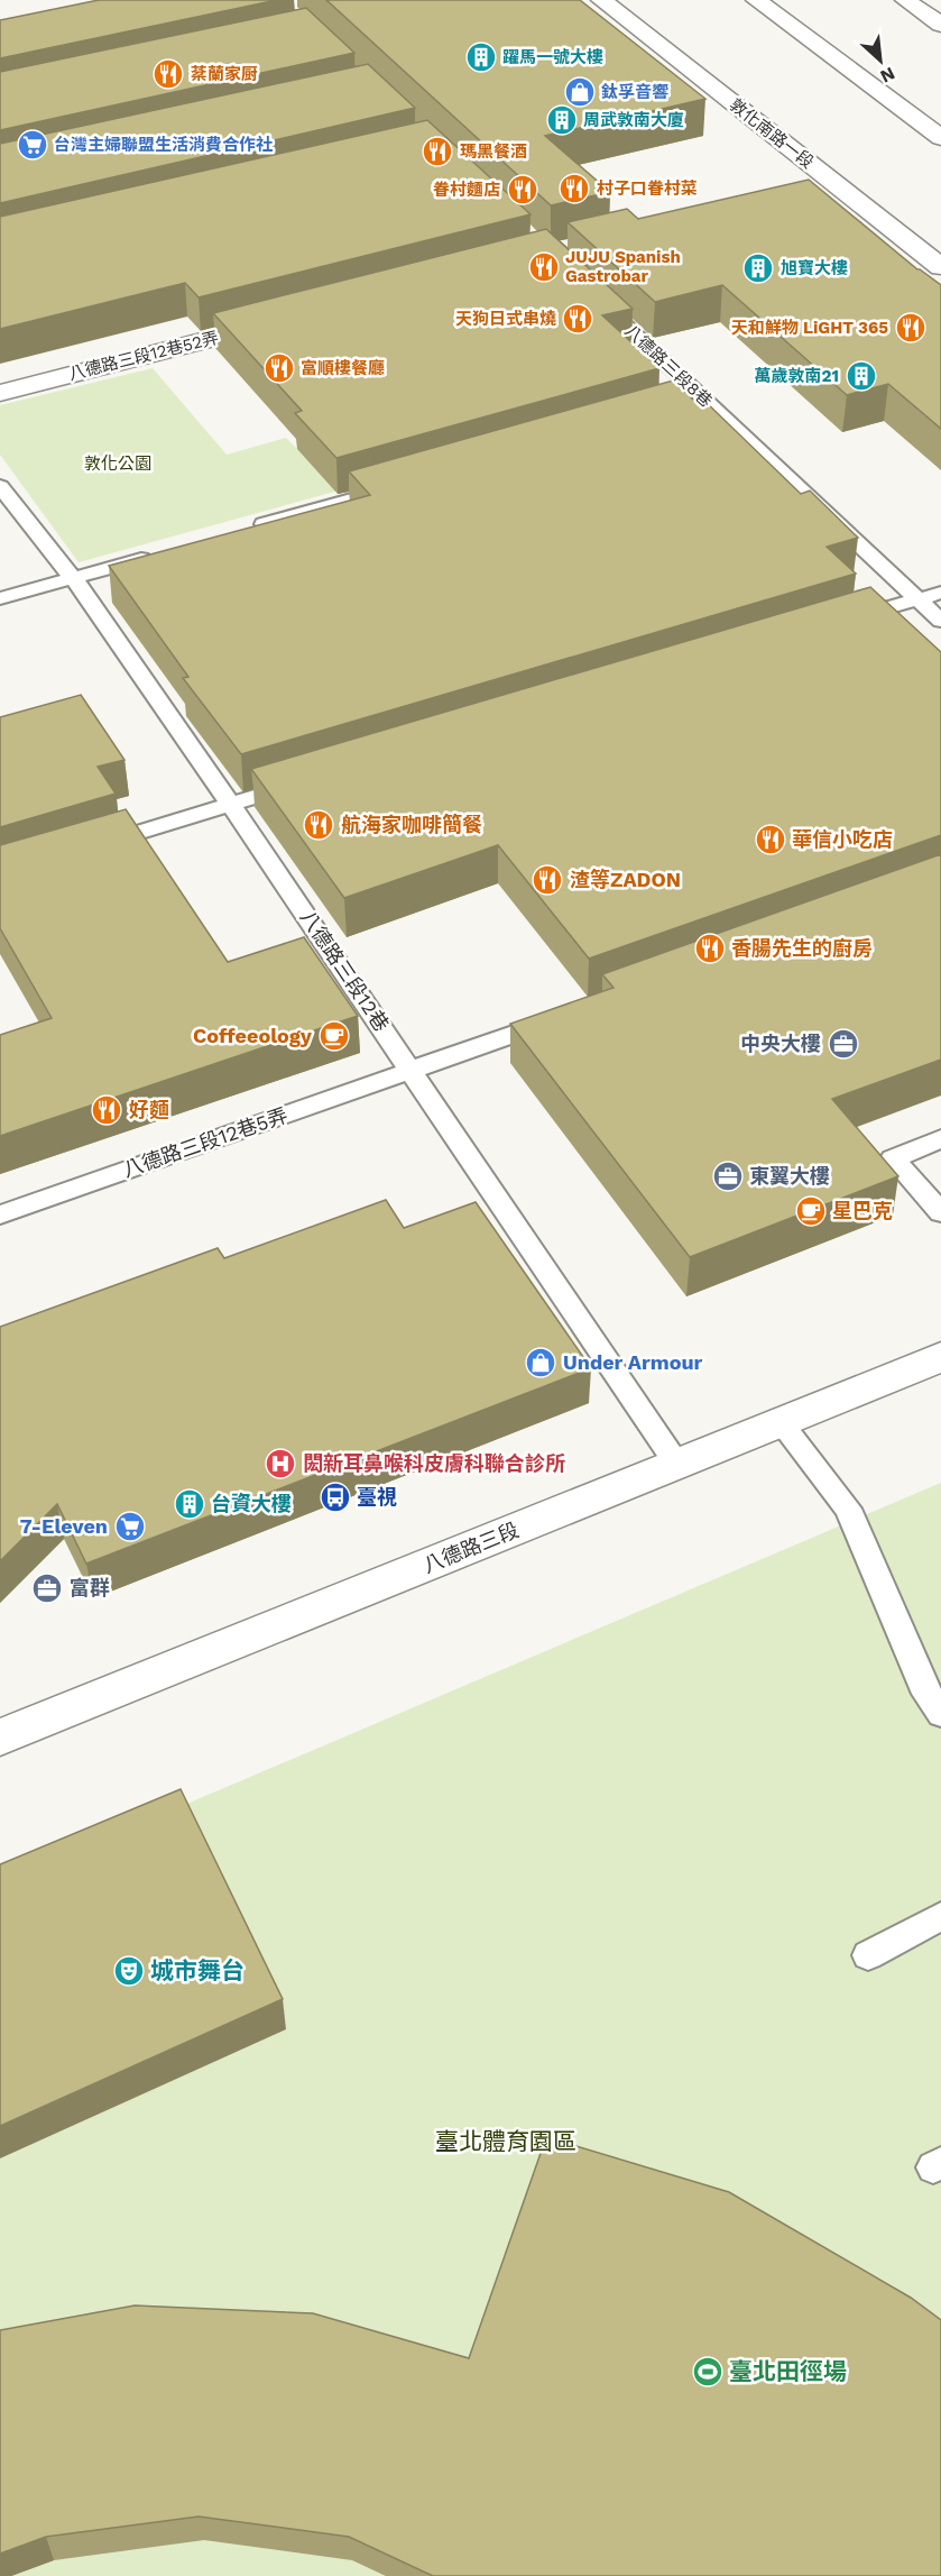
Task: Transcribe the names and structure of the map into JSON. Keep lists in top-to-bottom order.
{
  "streets": {
    "main road": ["敦化南路一段", "八德路三段12巷52弄", "八德路三段"],
    "lane": ["八德路三段8巷", "八德路三段12巷", "八德路三段12巷5弄"]
  },
  "crossings": [
    ["八德路三段12巷", "八德路三段12巷5弄"],
    ["八德路三段12巷", "八德路三段"]
  ],
  "parks": ["敦化公園", "臺北體育園區"],
  "places": {
    "building": [
      "躍馬一號大樓",
      "周武敦南大廈",
      "旭寶大樓",
      "萬歲敦南21",
      "台資大樓"
    ],
    "restaurant": [
      "棻蘭家厨",
      "瑪黑餐酒",
      "村子口眷村菜",
      "眷村麵店",
      "JUJU Spanish Gastrobar",
      "天狗日式串燒",
      "天和鮮物 LiGHT 365",
      "富順樓餐廳",
      "航海家咖啡簡餐",
      "華信小吃店",
      "渣等ZADON",
      "香腸先生的廚房",
      "好麵"
    ],
    "shop": ["鈦孚音響", "Under Armour"],
    "supermarket": ["台灣主婦聯盟生活消費合作社", "7-Eleven"],
    "cafe": ["Coffeeology", "星巴克"],
    "office": ["中央大樓", "東翼大樓", "富群"],
    "hospital": ["閎新耳鼻喉科皮膚科聯合診所"],
    "bus stop": ["臺視"],
    "theatre": ["城市舞台"],
    "sports": ["臺北田徑場"]
  },
  "north": "bottom right"
}
